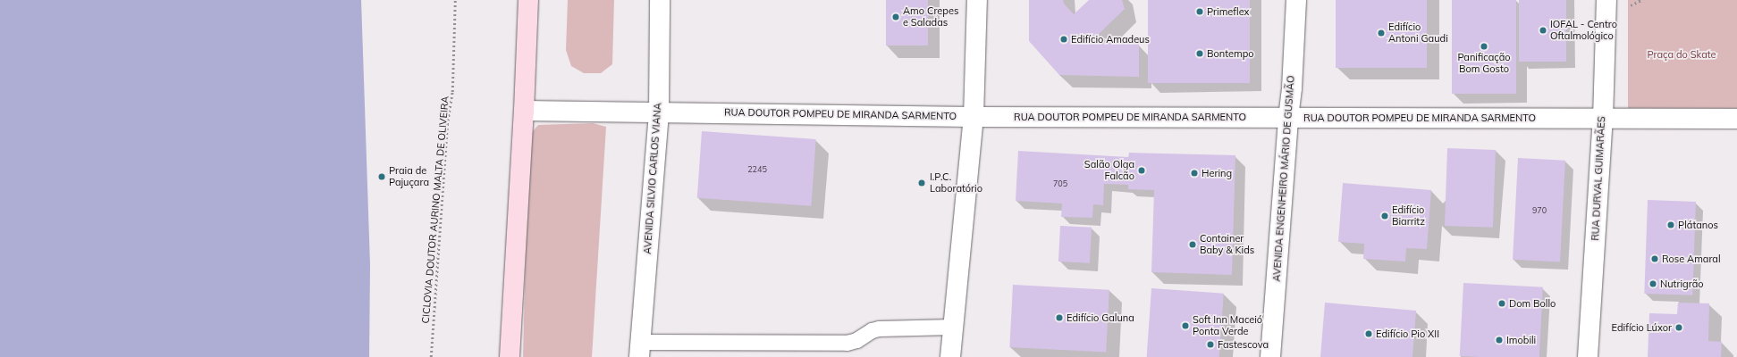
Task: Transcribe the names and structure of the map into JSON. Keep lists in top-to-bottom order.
{
  "streets": {
    "street": [
      "RUA DOUTOR POMPEU DE MIRANDA SARMENTO",
      "AVENIDA SILVIO CARLOS VIANA",
      "AVENIDA ENGENHEIRO MÁRIO DE GUSMÃO",
      "RUA DURVAL GUIMARÃES"
    ],
    "path": ["CICLOVIA DOUTOR AURINO MALTA DE OLIVEIRA"]
  },
  "crossings": [
    ["RUA DOUTOR POMPEU DE MIRANDA SARMENTO", "AVENIDA SILVIO CARLOS VIANA"],
    ["RUA DOUTOR POMPEU DE MIRANDA SARMENTO", "AVENIDA ENGENHEIRO MÁRIO DE GUSMÃO"],
    ["RUA DOUTOR POMPEU DE MIRANDA SARMENTO", "RUA DURVAL GUIMARÃES"]
  ],
  "parks": ["Praça do Skate"],
  "places": [
    "Primeflex",
    "Amo Crepes e Saladas",
    "IOFAL - Centro Oftalmológico",
    "Edifício Antoni Gaudi",
    "Edifício Amadeus",
    "Panificação Bom Gosto",
    "Bontempo",
    "Salão Olga Falcão",
    "Hering",
    "Praia de Pajuçara",
    "I.P.C. Laboratório",
    "Edifício Biarritz",
    "Plátanos",
    "Container Baby & Kids",
    "Rose Amaral",
    "Nutrigrão",
    "Dom Bollo",
    "Edifício Galuna",
    "Soft Inn Maceió Ponta Verde",
    "Edifício Lúxor",
    "Edifício Pio XII",
    "Imobili",
    "Fastescova"
  ],
  "house_numbers": ["2245", "705", "970"]
}
